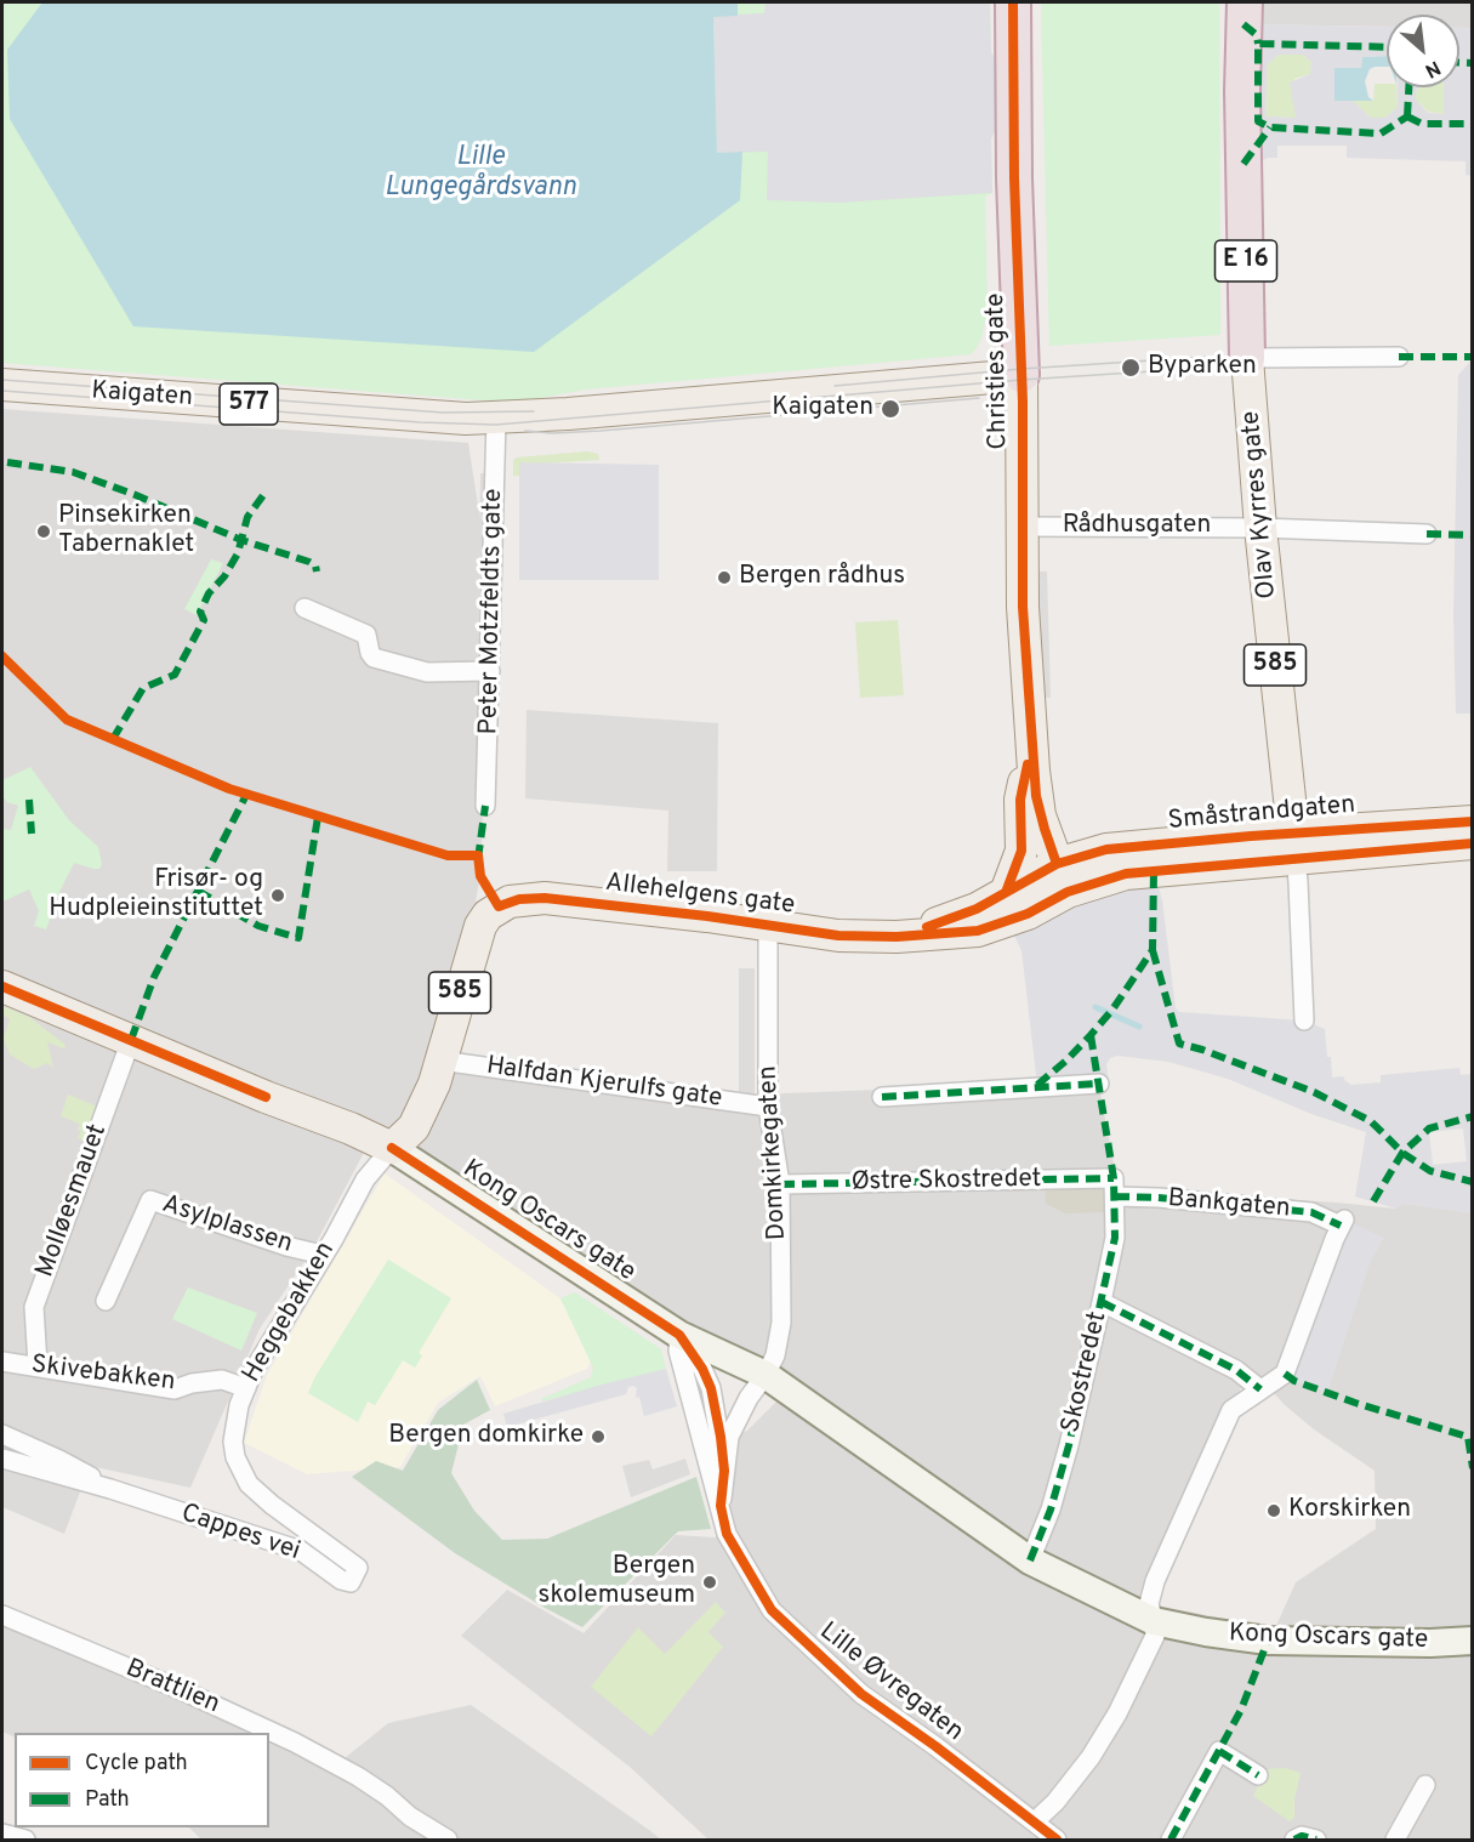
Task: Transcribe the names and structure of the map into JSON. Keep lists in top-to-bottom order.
{
  "streets": {
    "highway": ["E 16", "Christies gate", "Olav Kyrres gate"],
    "main road": [
      "Kaigaten",
      "577",
      "585",
      "Småstrandgaten",
      "Allehelgens gate",
      "Kong Oscars gate"
    ],
    "street": [
      "Rådhusgaten",
      "Peter Motzfeldts gate",
      "Halfdan Kjerulfs gate",
      "Domkirkegaten",
      "Østre Skostredet",
      "Molløesmauet",
      "Bankgaten",
      "Asylplassen",
      "Heggebakken",
      "Skostredet",
      "Skivebakken",
      "Cappes vei",
      "Lille Øvregaten",
      "Brattlien"
    ]
  },
  "crossings": [
    ["Christies gate", "Kaigaten"],
    ["Christies gate", "Rådhusgaten"],
    ["Christies gate", "Småstrandgaten"],
    ["Christies gate", "Allehelgens gate"],
    ["Kaigaten", "Peter Motzfeldts gate"],
    ["Olav Kyrres gate", "Rådhusgaten"],
    ["Olav Kyrres gate", "Småstrandgaten"],
    ["585", "Allehelgens gate"],
    ["585", "Halfdan Kjerulfs gate"],
    ["585", "Kong Oscars gate"],
    ["585", "Heggebakken"],
    ["Småstrandgaten", "Allehelgens gate"],
    ["Allehelgens gate", "Halfdan Kjerulfs gate"],
    ["Allehelgens gate", "Domkirkegaten"],
    ["Halfdan Kjerulfs gate", "Domkirkegaten"],
    ["Domkirkegaten", "Østre Skostredet"],
    ["Domkirkegaten", "Kong Oscars gate"],
    ["Østre Skostredet", "Bankgaten"],
    ["Østre Skostredet", "Skostredet"],
    ["Molløesmauet", "Kong Oscars gate"],
    ["Molløesmauet", "Skivebakken"],
    ["Bankgaten", "Skostredet"],
    ["Kong Oscars gate", "Heggebakken"],
    ["Kong Oscars gate", "Skostredet"],
    ["Kong Oscars gate", "Lille Øvregaten"],
    ["Asylplassen", "Heggebakken"],
    ["Heggebakken", "Skivebakken"],
    ["Heggebakken", "Cappes vei"]
  ],
  "water": ["Lille Lungegårdsvann"],
  "places": [
    "Byparken",
    "Kaigaten",
    "Pinsekirken Tabernaklet",
    "Bergen rådhus",
    "Frisør- og Hudpleieinstituttet",
    "Bergen domkirke",
    "Korskirken",
    "Bergen skolemuseum"
  ],
  "legend": ["Cycle path", "Path"],
  "north": "bottom right"
}
